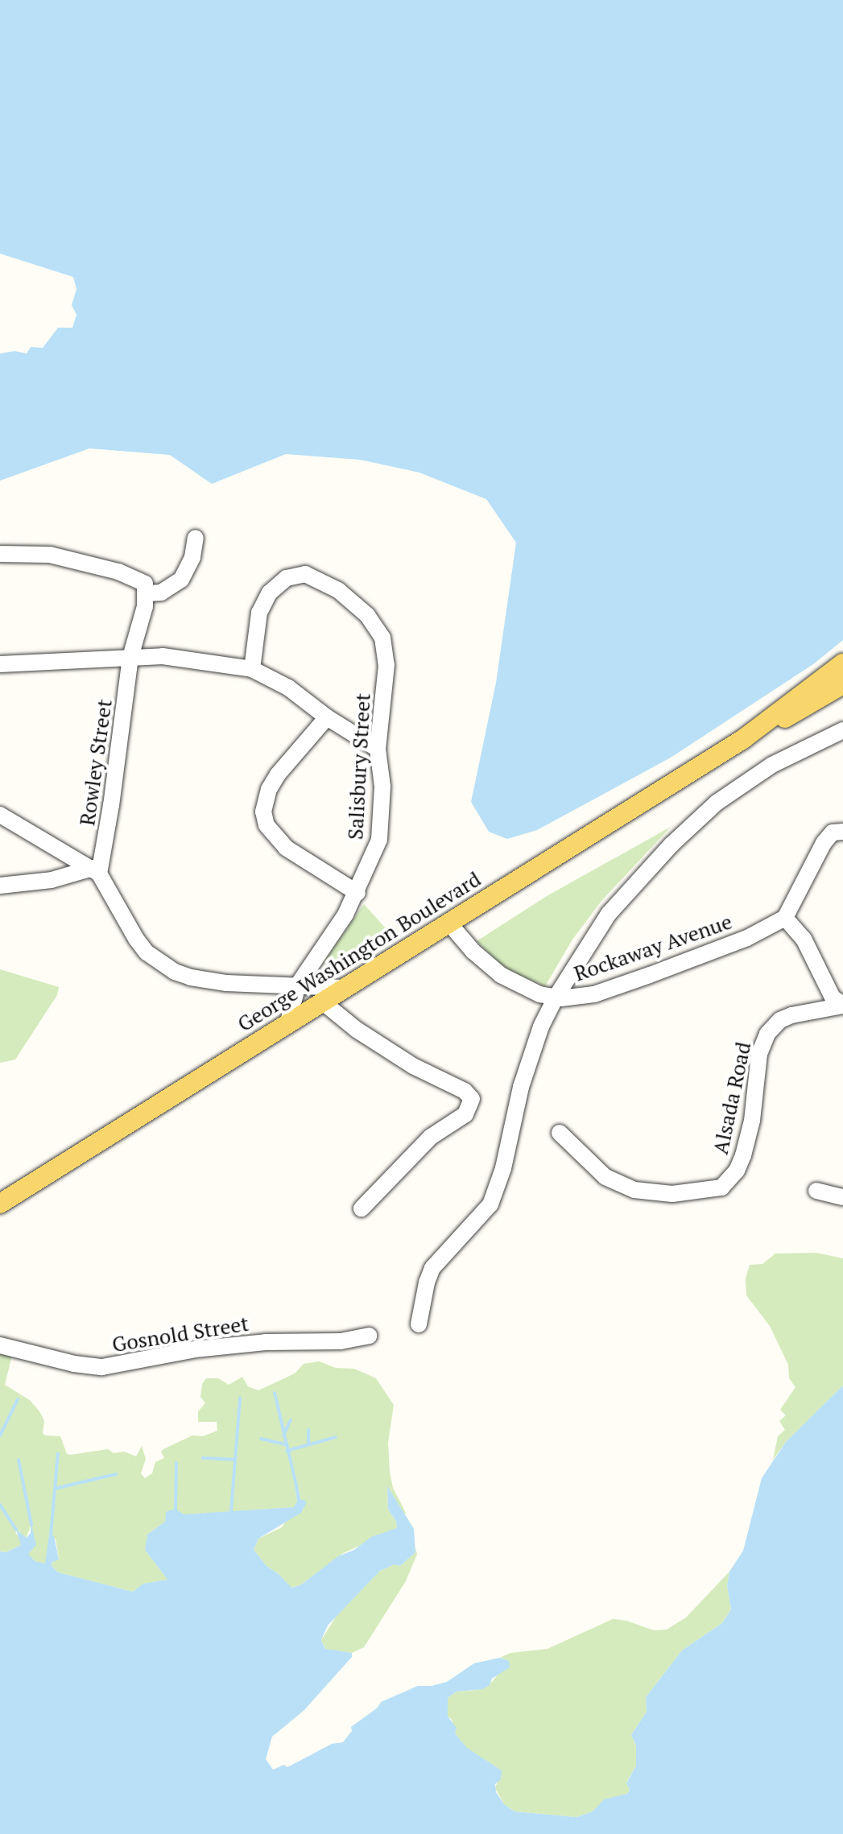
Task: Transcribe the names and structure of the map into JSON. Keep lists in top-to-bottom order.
{
  "streets": {
    "main road": ["George Washington Boulevard"],
    "street": [
      "Rowley Street",
      "Salisbury Street",
      "Rockaway Avenue",
      "Alsada Road",
      "Gosnold Street"
    ]
  },
  "crossings": [
    ["Salisbury Street", "George Washington Boulevard"],
    ["Rockaway Avenue", "George Washington Boulevard"]
  ]
}
